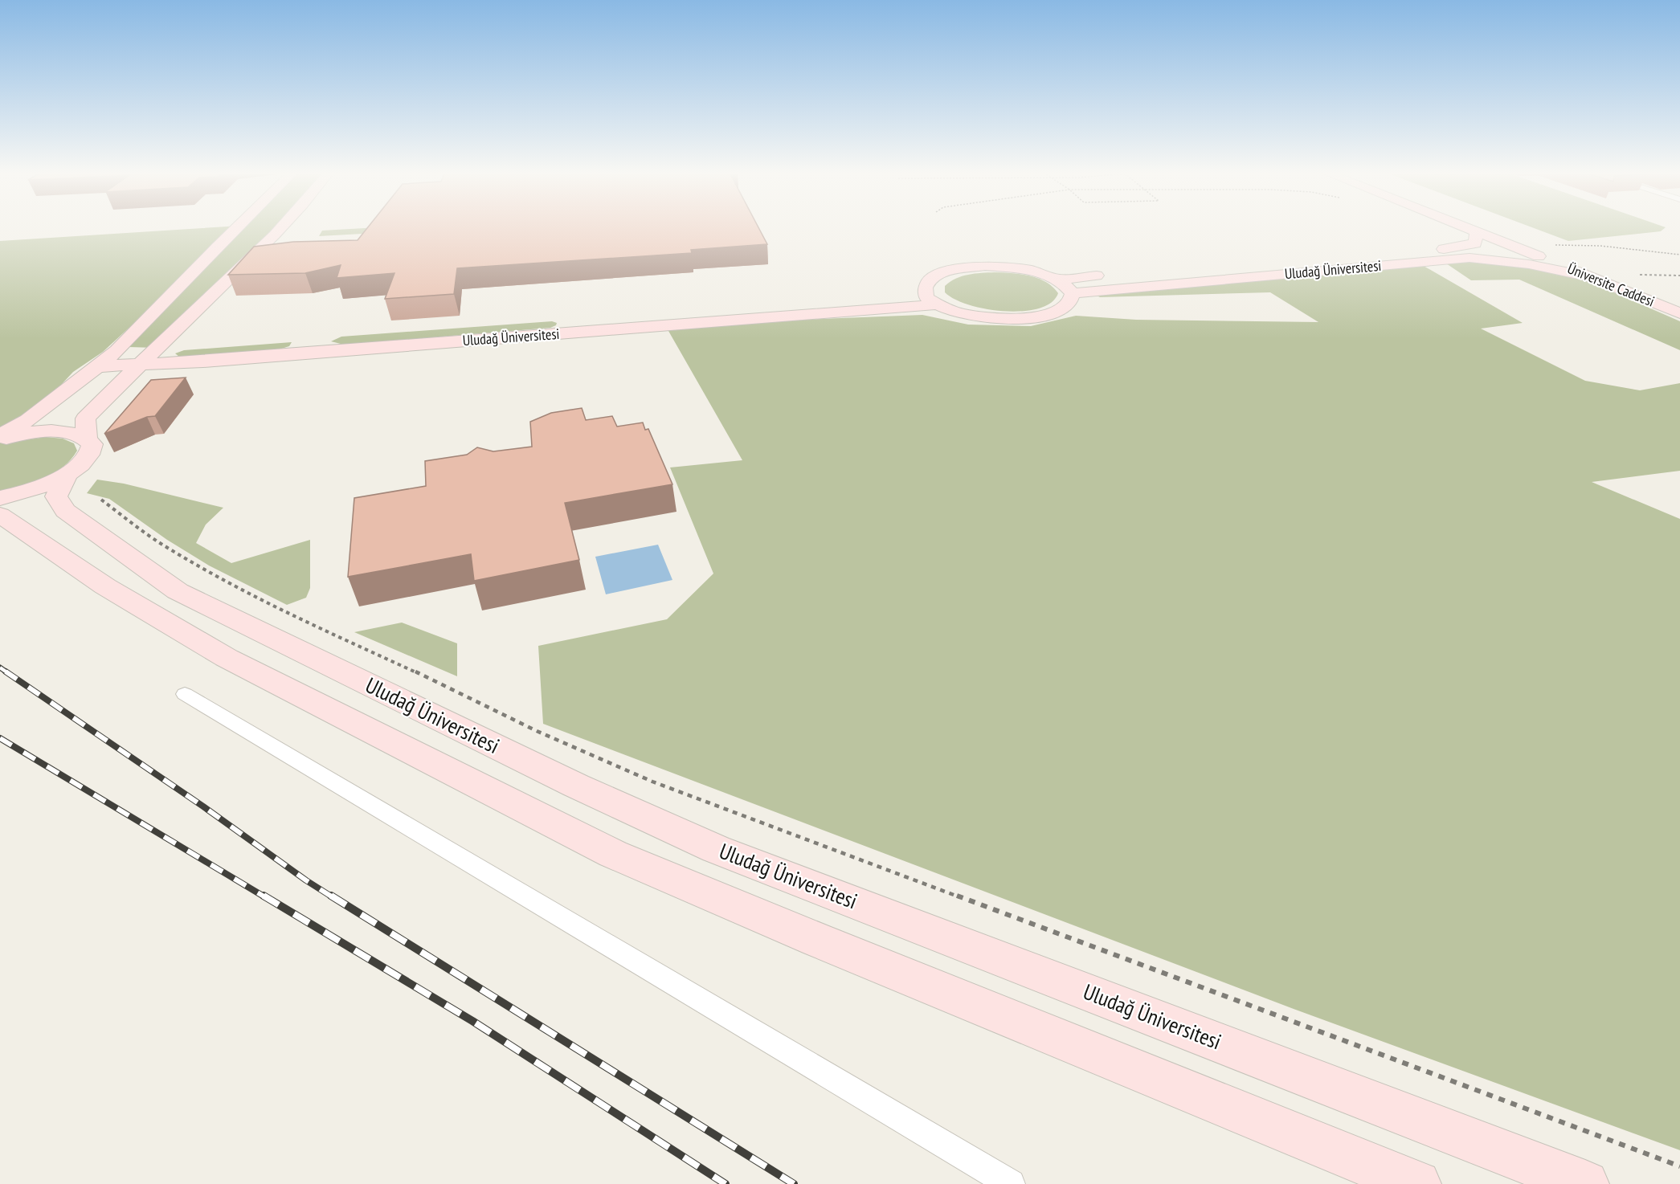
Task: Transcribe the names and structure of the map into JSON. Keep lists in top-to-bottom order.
{
  "streets": {
    "street": ["Uludağ Üniversitesi", "Üniversite Caddesi"]
  },
  "crossings": [
    ["Uludağ Üniversitesi", "Üniversite Caddesi"]
  ]
}
